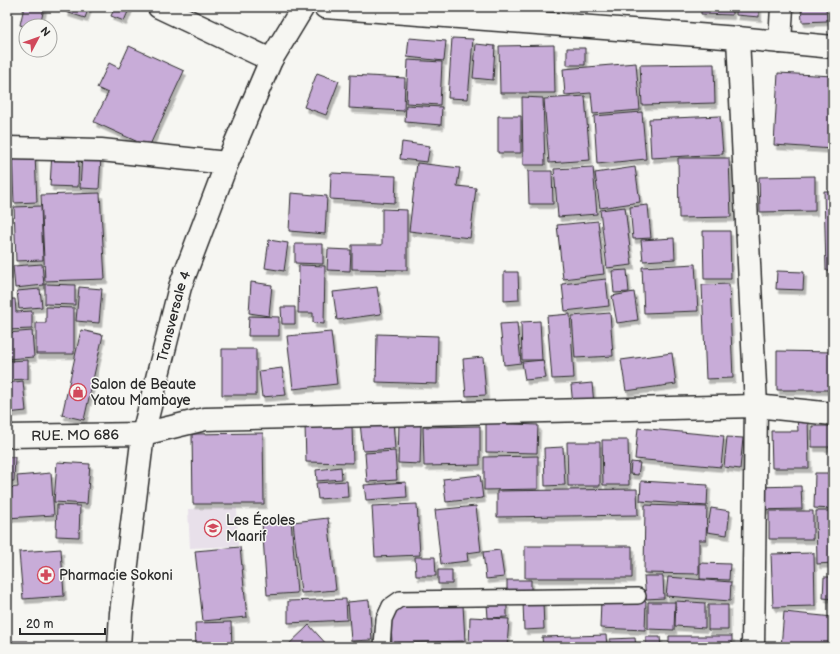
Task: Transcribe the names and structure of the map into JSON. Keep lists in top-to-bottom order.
{
  "streets": {
    "street": ["Transversale 4", "RUE. MO 686"]
  },
  "crossings": [
    ["Transversale 4", "RUE. MO 686"]
  ],
  "places": {
    "shop": ["Salon de Beaute Yatou Mambaye"],
    "school or university": ["Les Écoles Maarif"],
    "pharmacy": ["Pharmacie Sokoni"]
  },
  "scale_bar": "20 m",
  "north": "top right"
}
